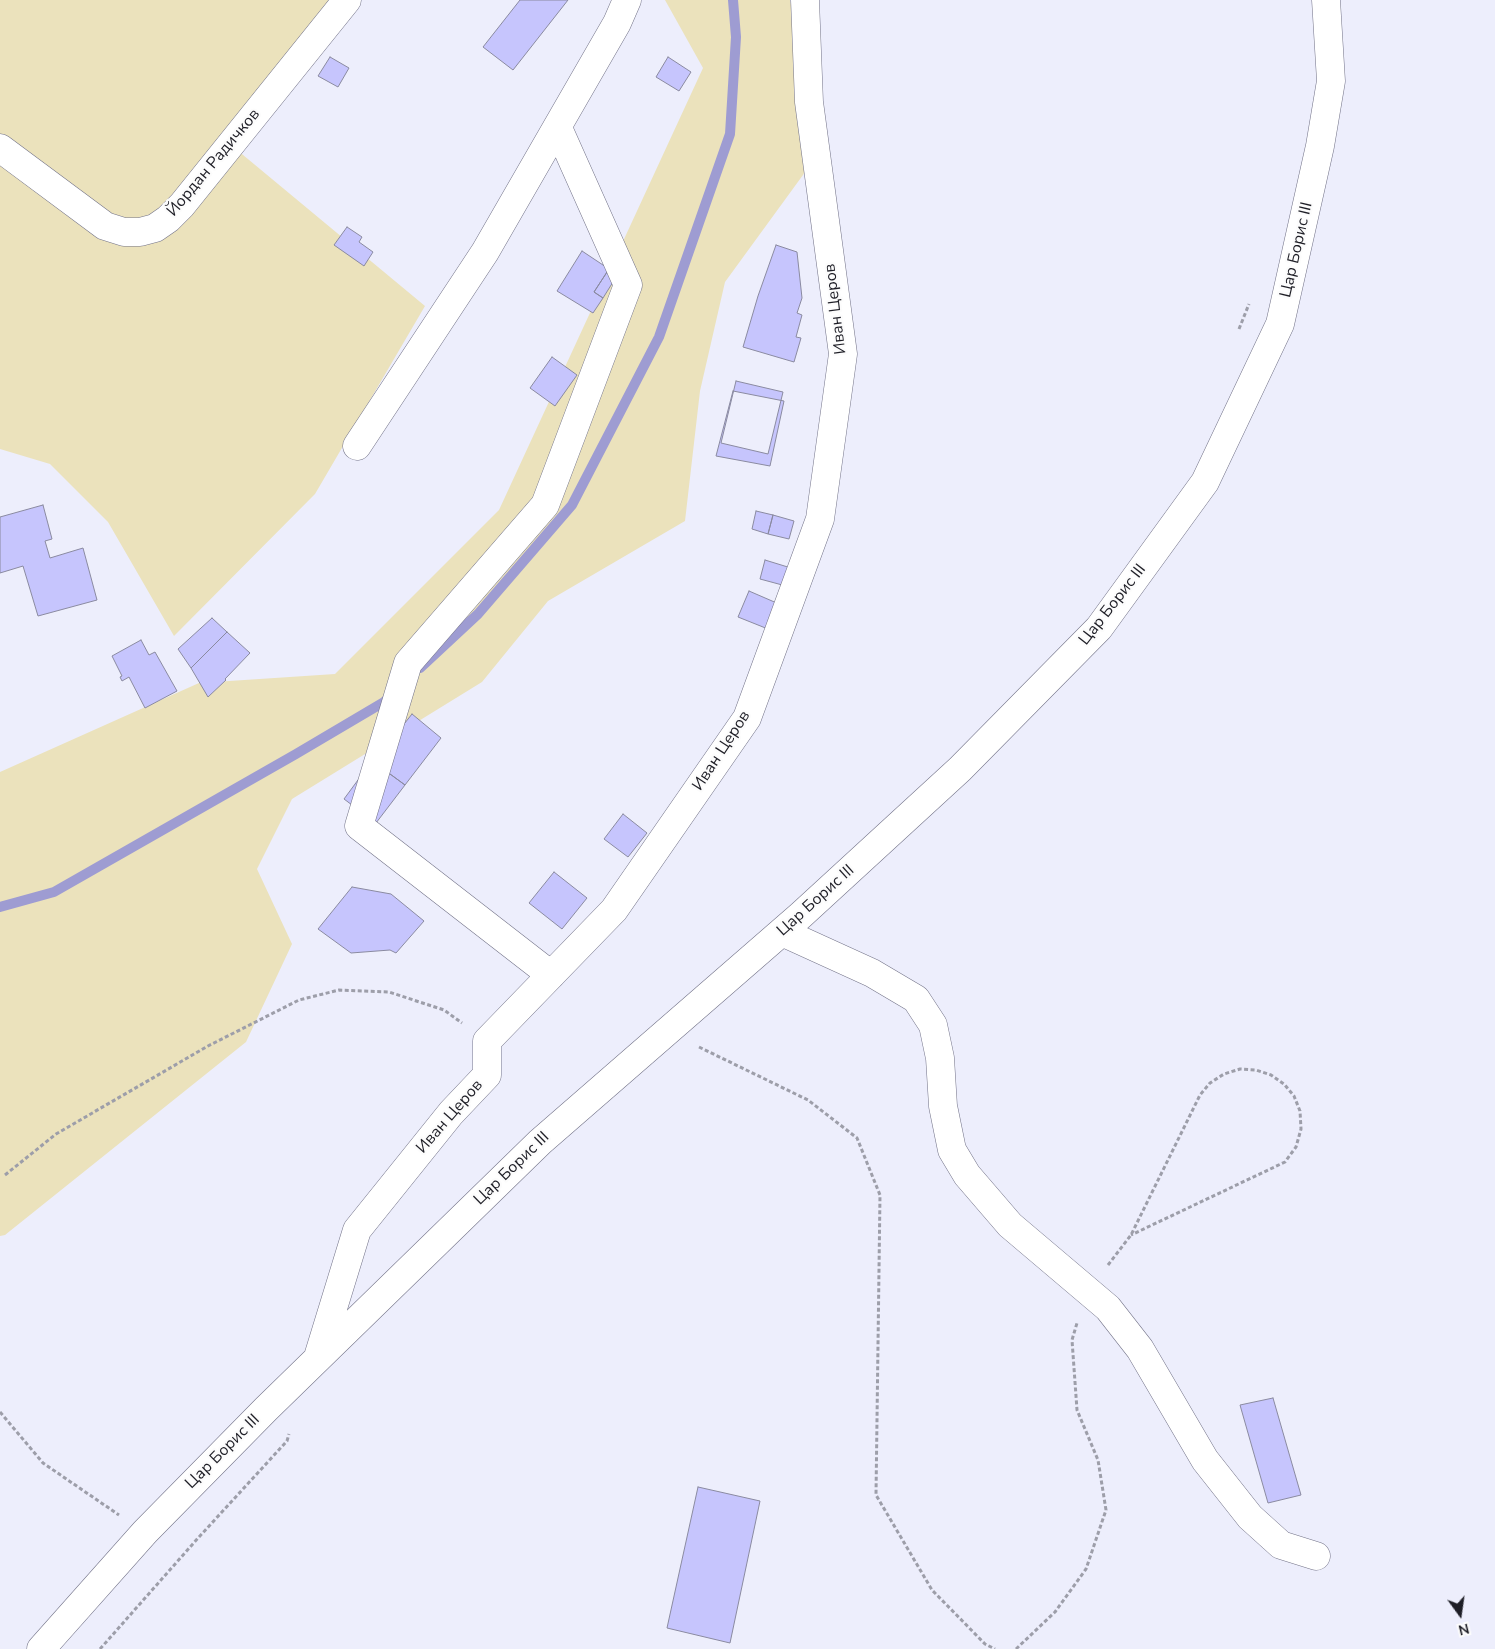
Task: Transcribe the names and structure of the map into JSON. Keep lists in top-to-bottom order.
{
  "streets": {
    "street": ["Йордан Радичков", "Цар Борис III", "Иван Церов"]
  },
  "crossings": [
    ["Цар Борис III", "Иван Церов"]
  ],
  "north": "bottom"
}
